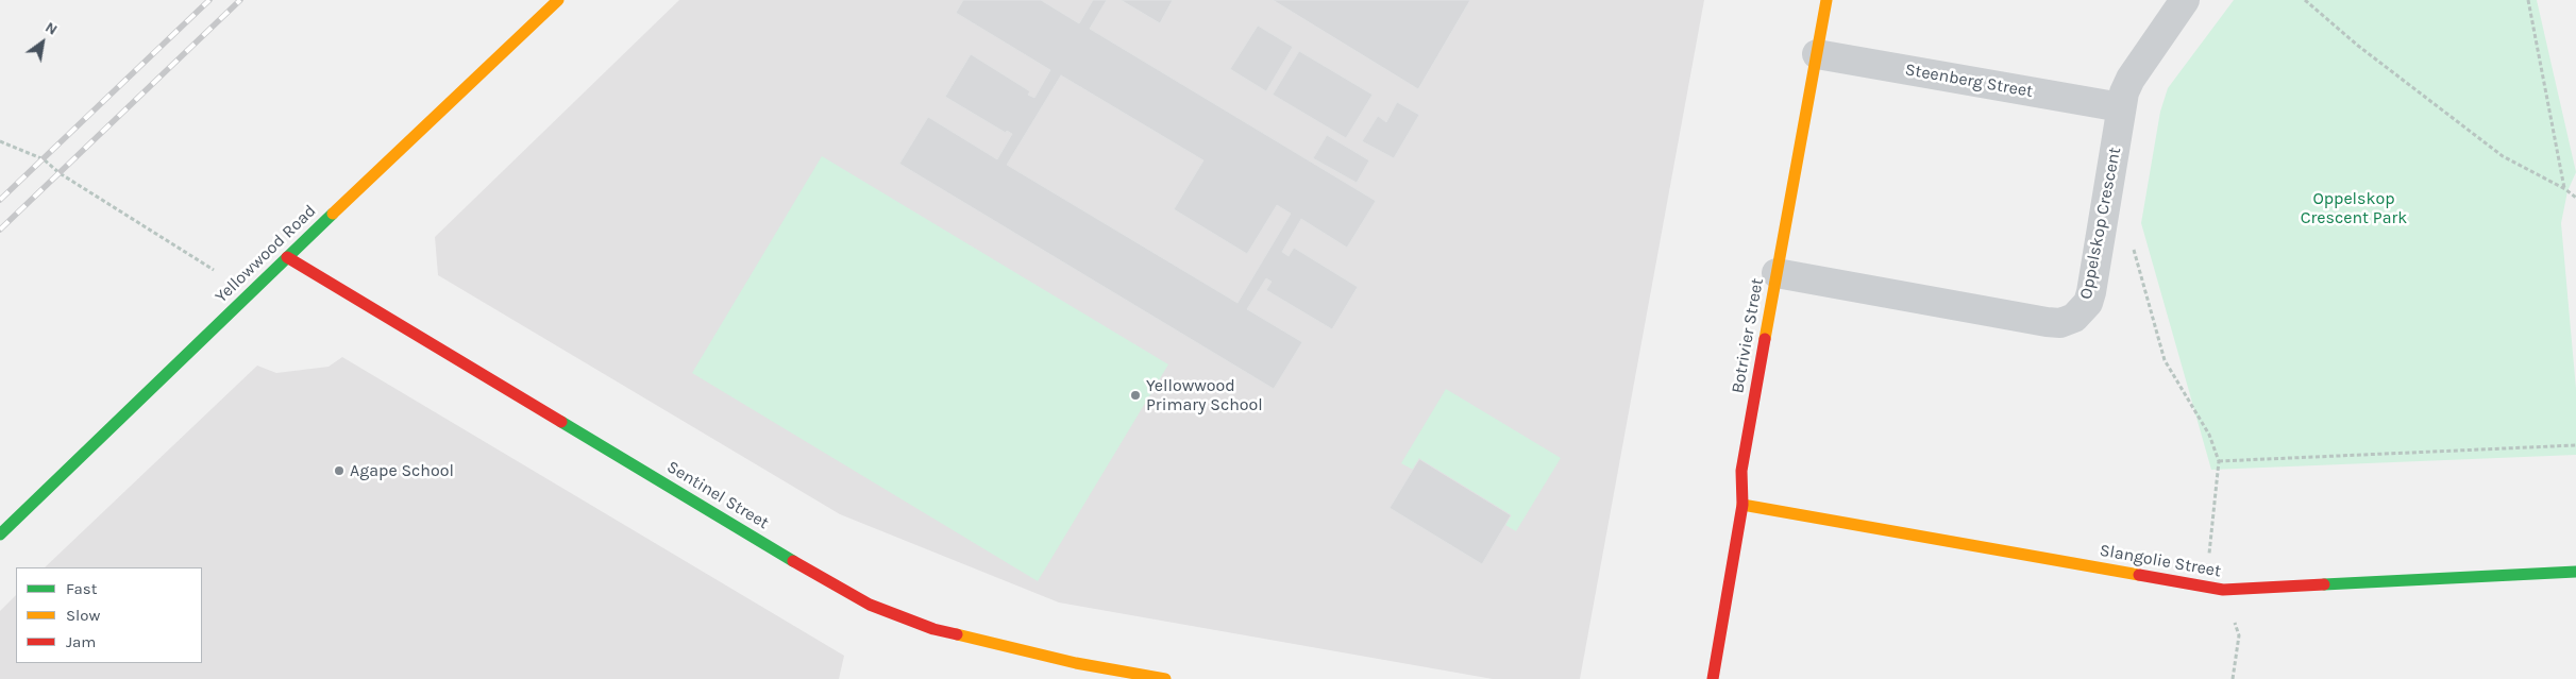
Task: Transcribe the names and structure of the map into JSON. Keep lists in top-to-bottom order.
{
  "streets": {
    "street": [
      "Steenberg Street",
      "Oppelskop Crescent",
      "Yellowwood Road",
      "Botrivier Street",
      "Sentinel Street",
      "Slangolie Street"
    ]
  },
  "crossings": [
    ["Steenberg Street", "Oppelskop Crescent"],
    ["Steenberg Street", "Botrivier Street"],
    ["Oppelskop Crescent", "Botrivier Street"],
    ["Yellowwood Road", "Sentinel Street"],
    ["Botrivier Street", "Slangolie Street"]
  ],
  "parks": ["Oppelskop Crescent Park"],
  "places": ["Yellowwood Primary School", "Agape School"],
  "legend": ["Fast", "Slow", "Jam"],
  "north": "top right"
}
